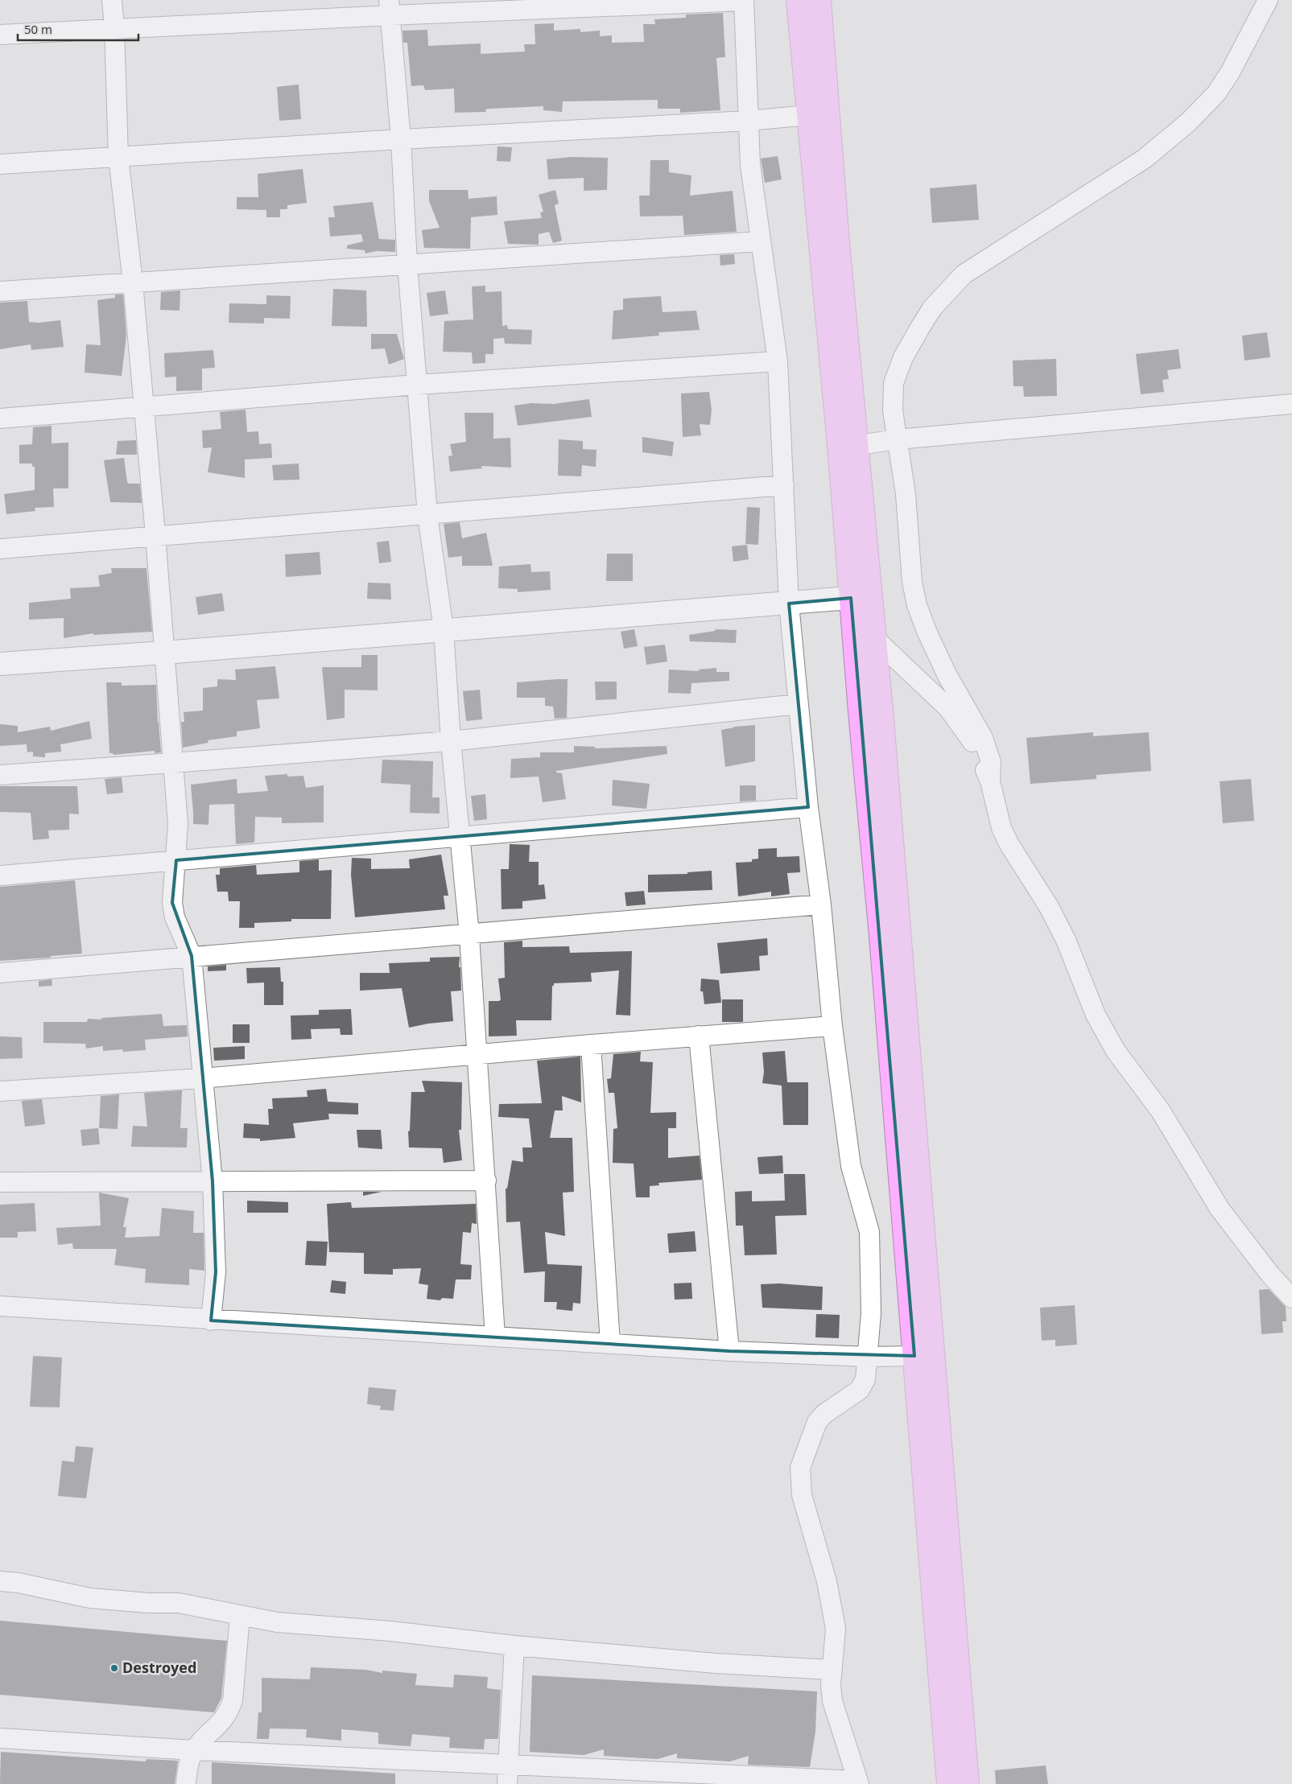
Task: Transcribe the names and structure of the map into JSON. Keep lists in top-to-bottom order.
{
  "places": ["Destroyed"],
  "scale_bar": "50 m"
}
